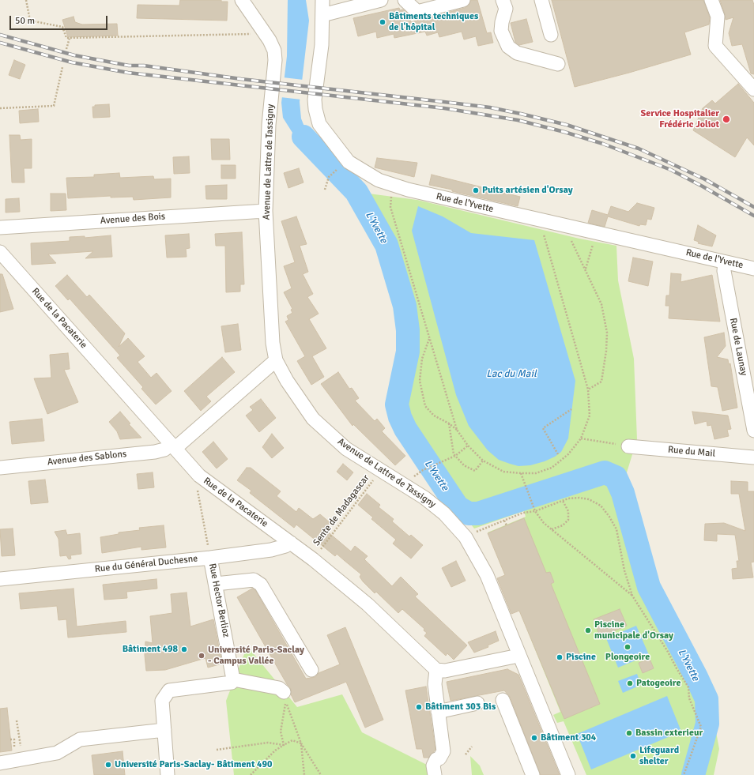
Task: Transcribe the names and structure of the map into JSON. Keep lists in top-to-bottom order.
{
  "streets": {
    "street": [
      "Avenue de Lattre de Tassigny",
      "Rue de l'Yvette",
      "Avenue des Bois",
      "Rue de la Pacaterie",
      "Rue de Launay",
      "Rue du Mail",
      "Avenue des Sablons",
      "Rue du Général Duchesne",
      "Rue Hector Berlioz"
    ],
    "path": ["Sente de Madagascar"]
  },
  "crossings": [
    ["Avenue de Lattre de Tassigny", "Avenue des Bois"],
    ["Avenue de Lattre de Tassigny", "Avenue des Sablons"],
    ["Rue de l'Yvette", "Rue de Launay"],
    ["Rue de la Pacaterie", "Avenue des Sablons"],
    ["Rue de la Pacaterie", "Rue du Général Duchesne"],
    ["Rue du Général Duchesne", "Rue Hector Berlioz"]
  ],
  "water": ["L'Yvette", "Lac du Mail"],
  "places": [
    "Bâtiments techniques de l'hôpital",
    "Service Hospitalier Frédéric Joliot",
    "Puits artésien d'Orsay",
    "Piscine municipale d'Orsay",
    "Plongeoire",
    "Bâtiment 498",
    "Université Paris-Saclay - Campus Vallée",
    "Piscine",
    "Patogeoire",
    "Bâtiment 303 Bis",
    "Bassin exterieur",
    "Bâtiment 304",
    "Lifeguard shelter",
    "Université Paris-Saclay- Bâtiment 490"
  ],
  "scale_bar": "50 m"
}
